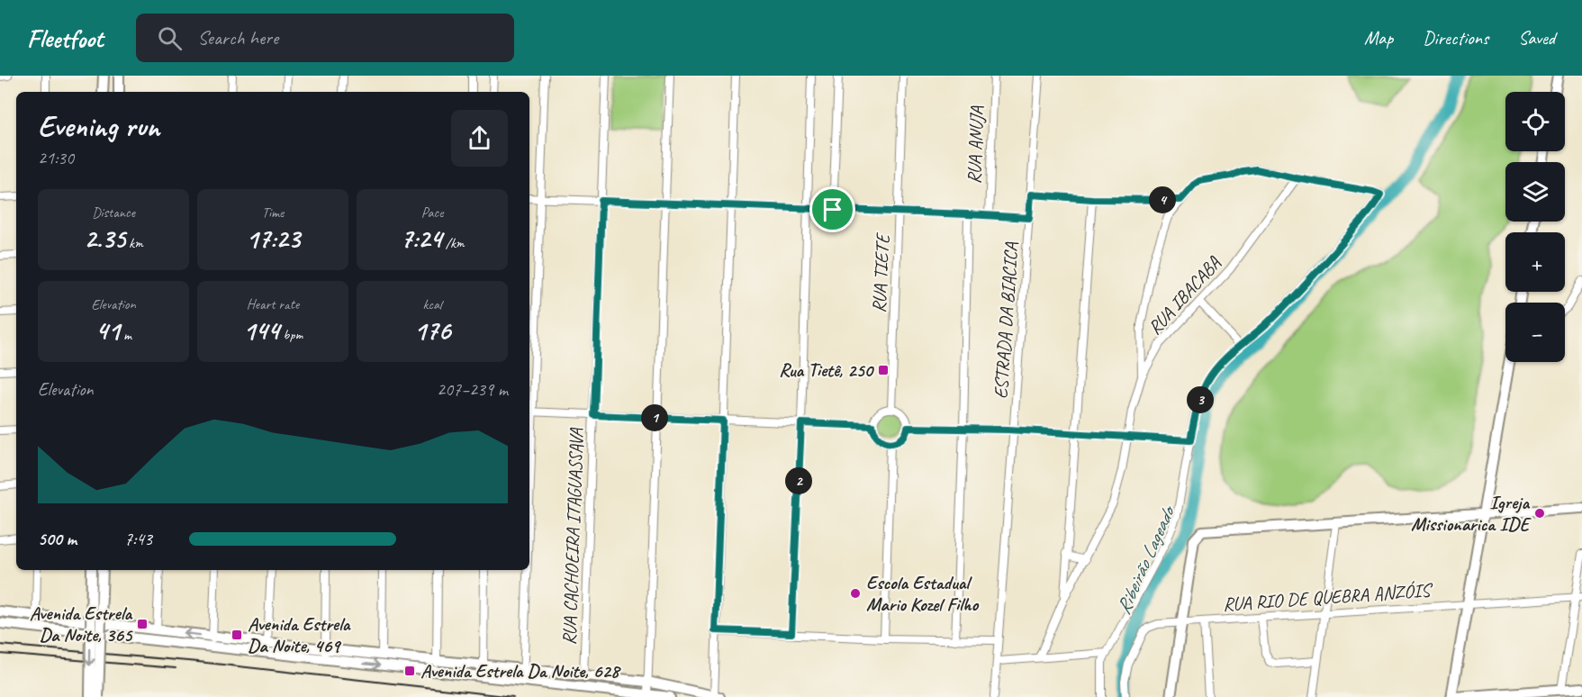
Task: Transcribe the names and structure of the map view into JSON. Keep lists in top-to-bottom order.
{
  "streets": {
    "street": [
      "RUA ANUJA",
      "RUA TIETE",
      "RUA IBACABA",
      "ESTRADA DA BIACICA",
      "RUA CACHOEIRA ITAGUASSAVA",
      "RUA RIO DE QUEBRA ANZÓIS"
    ]
  },
  "water": ["Ribeirão Lageado"],
  "places": {
    "transit": [
      "Rua Tietê, 250",
      "Avenida Estrela Da Noite, 365",
      "Avenida Estrela Da Noite, 469",
      "Avenida Estrela Da Noite, 628"
    ],
    "other": ["Igreja Missionarica IDE", "Escola Estadual Mario Kozel Filho"]
  },
  "page": {
    "header": "Fleetfoot",
    "search": "Search here",
    "nav": ["Map", "Directions", "Saved"],
    "map_buttons": ["+", "−"],
    "heading": ["Evening run", "21:30"],
    "stats": [
      ["Distance", "2.35 km"],
      ["Time", "17:23"],
      ["Pace", "7:24 /km"],
      ["Elevation", "41 m"],
      ["Heart rate", "144 bpm"],
      ["kcal", "176"]
    ],
    "pins": [
      "4",
      "3",
      "1",
      "2"
    ],
    "chart": ["Elevation", "207–239 m"],
    "list": [
      {
        "name": "500 m",
        "note": "7:43"
      }
    ]
  }
}
